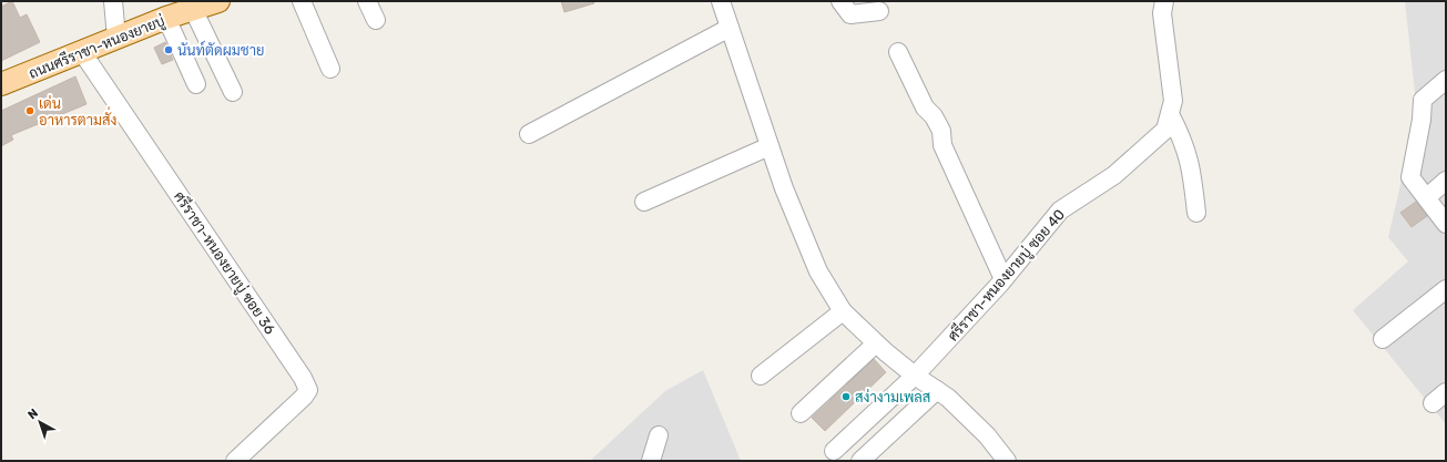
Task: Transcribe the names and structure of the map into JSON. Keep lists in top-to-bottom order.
{
  "streets": {
    "main road": ["ถนนศรีราชา-หนองยายบู่"],
    "street": ["ศรีราชา-หนองยายบู่ ซอย 36", "ศรีราชา-หนองยายบู่ ซอย 40"]
  },
  "crossings": [
    ["ถนนศรีราชา-หนองยายบู่", "ศรีราชา-หนองยายบู่ ซอย 36"]
  ],
  "places": ["นันท์ตัดผมชาย", "เด่น อาหารตามสั่ง", "สง่างามเพลส"],
  "north": "top left"
}
